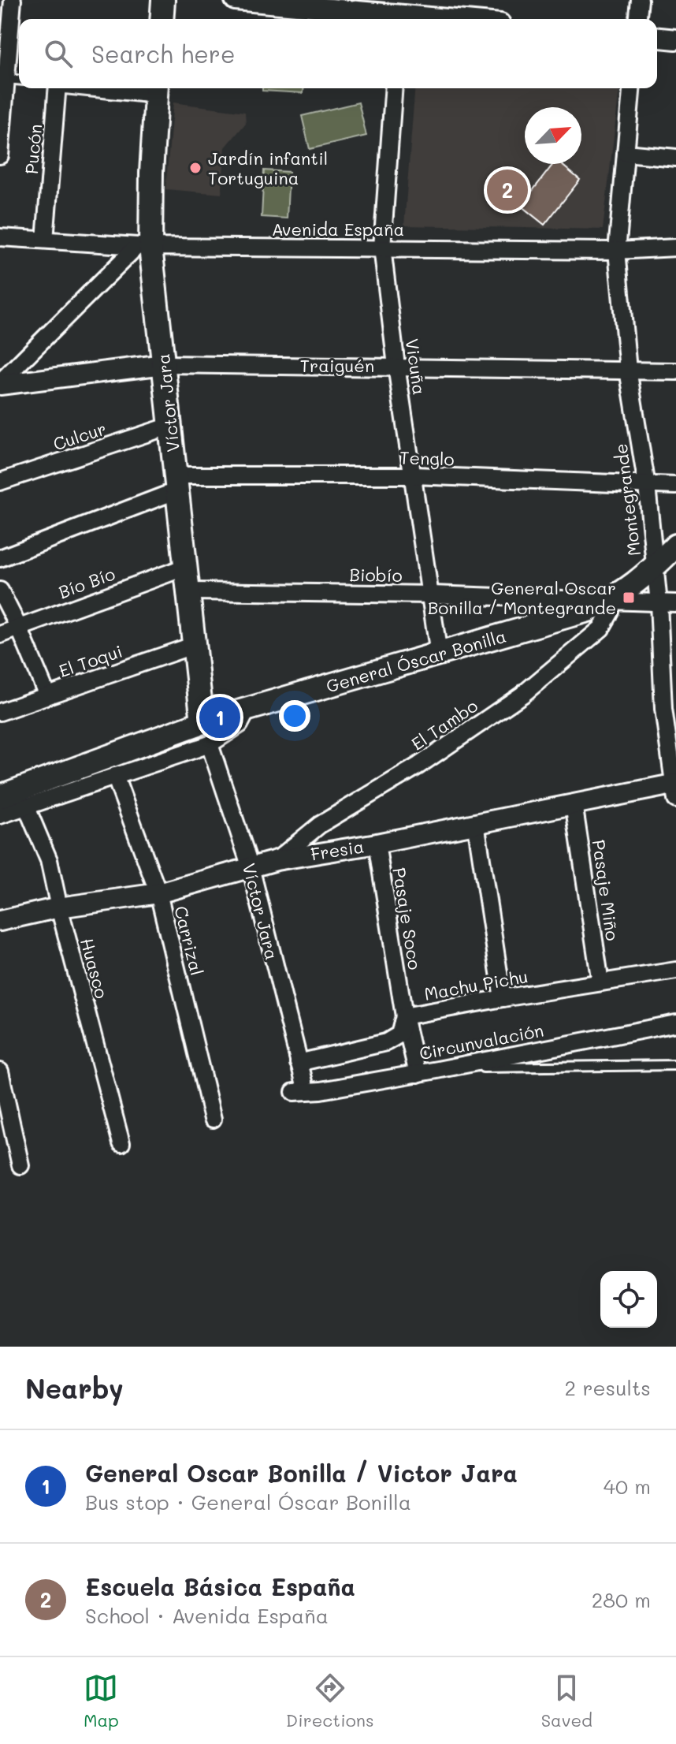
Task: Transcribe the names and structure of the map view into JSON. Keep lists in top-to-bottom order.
{
  "streets": {
    "main road": ["Víctor Jara", "General Óscar Bonilla"],
    "street": [
      "Pucón",
      "Avenida España",
      "Traiguén",
      "Vicuña",
      "Culcur",
      "Tenglo",
      "Montegrande",
      "Biobío",
      "Bío Bío",
      "El Toqui",
      "El Tambo",
      "Fresia",
      "Pasaje Miño",
      "Pasaje Soco",
      "Carrizal",
      "Huasco",
      "Machu Pichu",
      "Circunvalación"
    ]
  },
  "crossings": [
    ["Pucón", "Avenida España"],
    ["Avenida España", "Vicuña"],
    ["Avenida España", "Víctor Jara"],
    ["Avenida España", "Montegrande"],
    ["Traiguén", "Vicuña"],
    ["Traiguén", "Víctor Jara"],
    ["Traiguén", "Montegrande"],
    ["Vicuña", "Tenglo"],
    ["Vicuña", "Biobío"],
    ["Vicuña", "General Óscar Bonilla"],
    ["Víctor Jara", "Culcur"],
    ["Víctor Jara", "Tenglo"],
    ["Víctor Jara", "Biobío"],
    ["Víctor Jara", "Bío Bío"],
    ["Víctor Jara", "El Toqui"],
    ["Víctor Jara", "General Óscar Bonilla"],
    ["Víctor Jara", "Fresia"],
    ["Víctor Jara", "Machu Pichu"],
    ["Víctor Jara", "Circunvalación"],
    ["Tenglo", "Montegrande"],
    ["Montegrande", "Biobío"],
    ["Montegrande", "General Óscar Bonilla"],
    ["Montegrande", "Fresia"],
    ["Biobío", "General Óscar Bonilla"],
    ["Biobío", "El Tambo"],
    ["General Óscar Bonilla", "El Tambo"],
    ["El Tambo", "Fresia"],
    ["Fresia", "Pasaje Miño"],
    ["Fresia", "Pasaje Soco"],
    ["Fresia", "Carrizal"],
    ["Fresia", "Huasco"],
    ["Pasaje Miño", "Machu Pichu"],
    ["Pasaje Soco", "Machu Pichu"],
    ["Pasaje Soco", "Circunvalación"]
  ],
  "places": {
    "other": ["Jardín infantil Tortuguina"],
    "transit": ["General Oscar Bonilla / Montegrande"]
  },
  "north": "top right",
  "page": {
    "search": "Search here",
    "pins": ["2", "1"],
    "heading": ["Nearby", "2 results"],
    "list": [
      {
        "mark": "1",
        "name": "General Oscar Bonilla / Victor Jara",
        "note": "Bus stop · General Óscar Bonilla",
        "value": "40 m"
      },
      {
        "mark": "2",
        "name": "Escuela Básica España",
        "note": "School · Avenida España",
        "value": "280 m"
      }
    ],
    "nav": ["Map", "Directions", "Saved"]
  }
}
